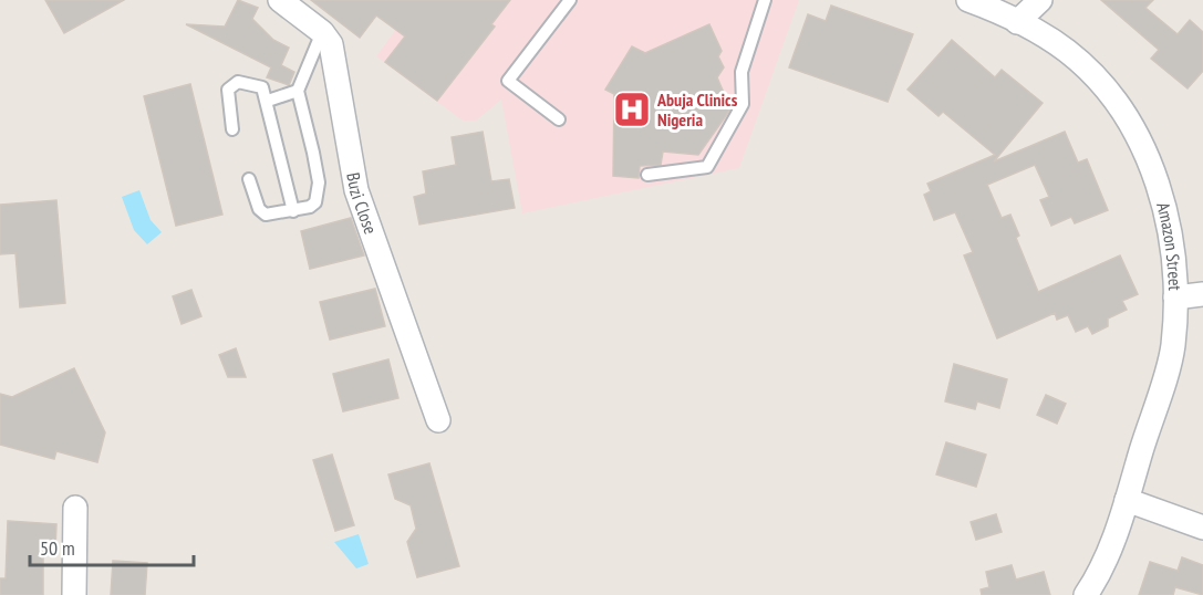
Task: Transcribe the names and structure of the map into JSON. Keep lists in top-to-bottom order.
{
  "streets": {
    "street": ["Buzi Close", "Amazon Street"]
  },
  "places": {
    "hospital": ["Abuja Clinics Nigeria"]
  },
  "scale_bar": "50 m"
}
